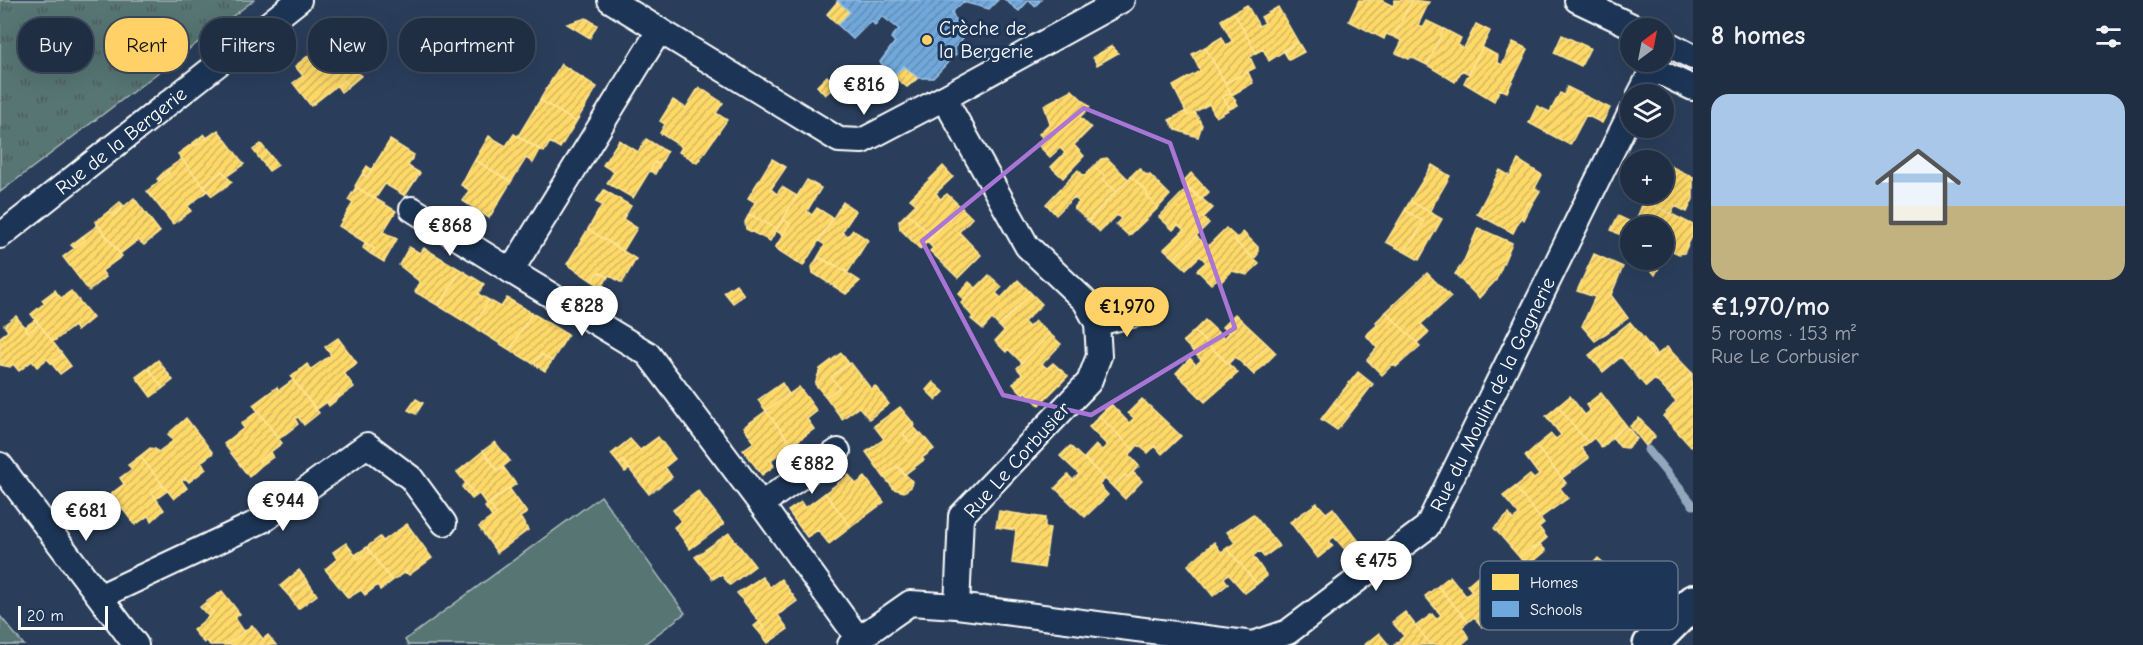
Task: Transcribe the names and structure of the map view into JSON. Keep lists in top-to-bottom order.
{
  "streets": {
    "street": ["Rue de la Bergerie", "Rue du Moulin de la Gagnerie", "Rue Le Corbusier"]
  },
  "crossings": [
    ["Rue du Moulin de la Gagnerie", "Rue Le Corbusier"]
  ],
  "places": ["Crèche de la Bergerie"],
  "legend": ["Homes", "Schools"],
  "scale_bar": "20 m",
  "north": "top right",
  "page": {
    "heading": "8 homes",
    "map_buttons": ["+", "−"],
    "chip": [
      "Buy",
      "Rent",
      "Filters",
      "New",
      "Apartment"
    ],
    "price": [
      "€816",
      "€868",
      "€828",
      "€1,970",
      "€882",
      "€944",
      "€681",
      "€475"
    ],
    "list": [
      {
        "name": "€1,970/mo",
        "note": "5 rooms · 153 m² · Rue Le Corbusier"
      }
    ],
    "scale": "20 m"
  }
}
